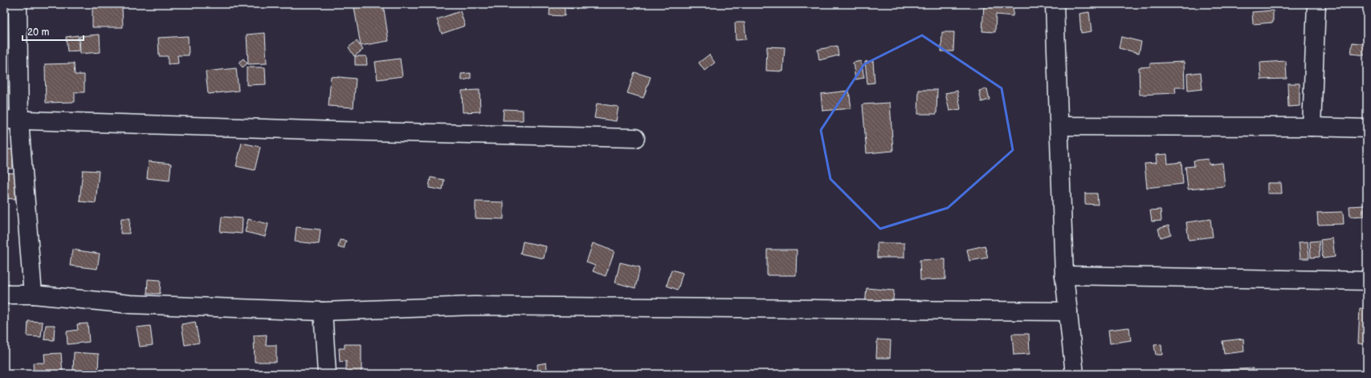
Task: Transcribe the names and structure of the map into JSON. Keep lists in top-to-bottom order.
{
  "scale_bar": "20 m"
}
